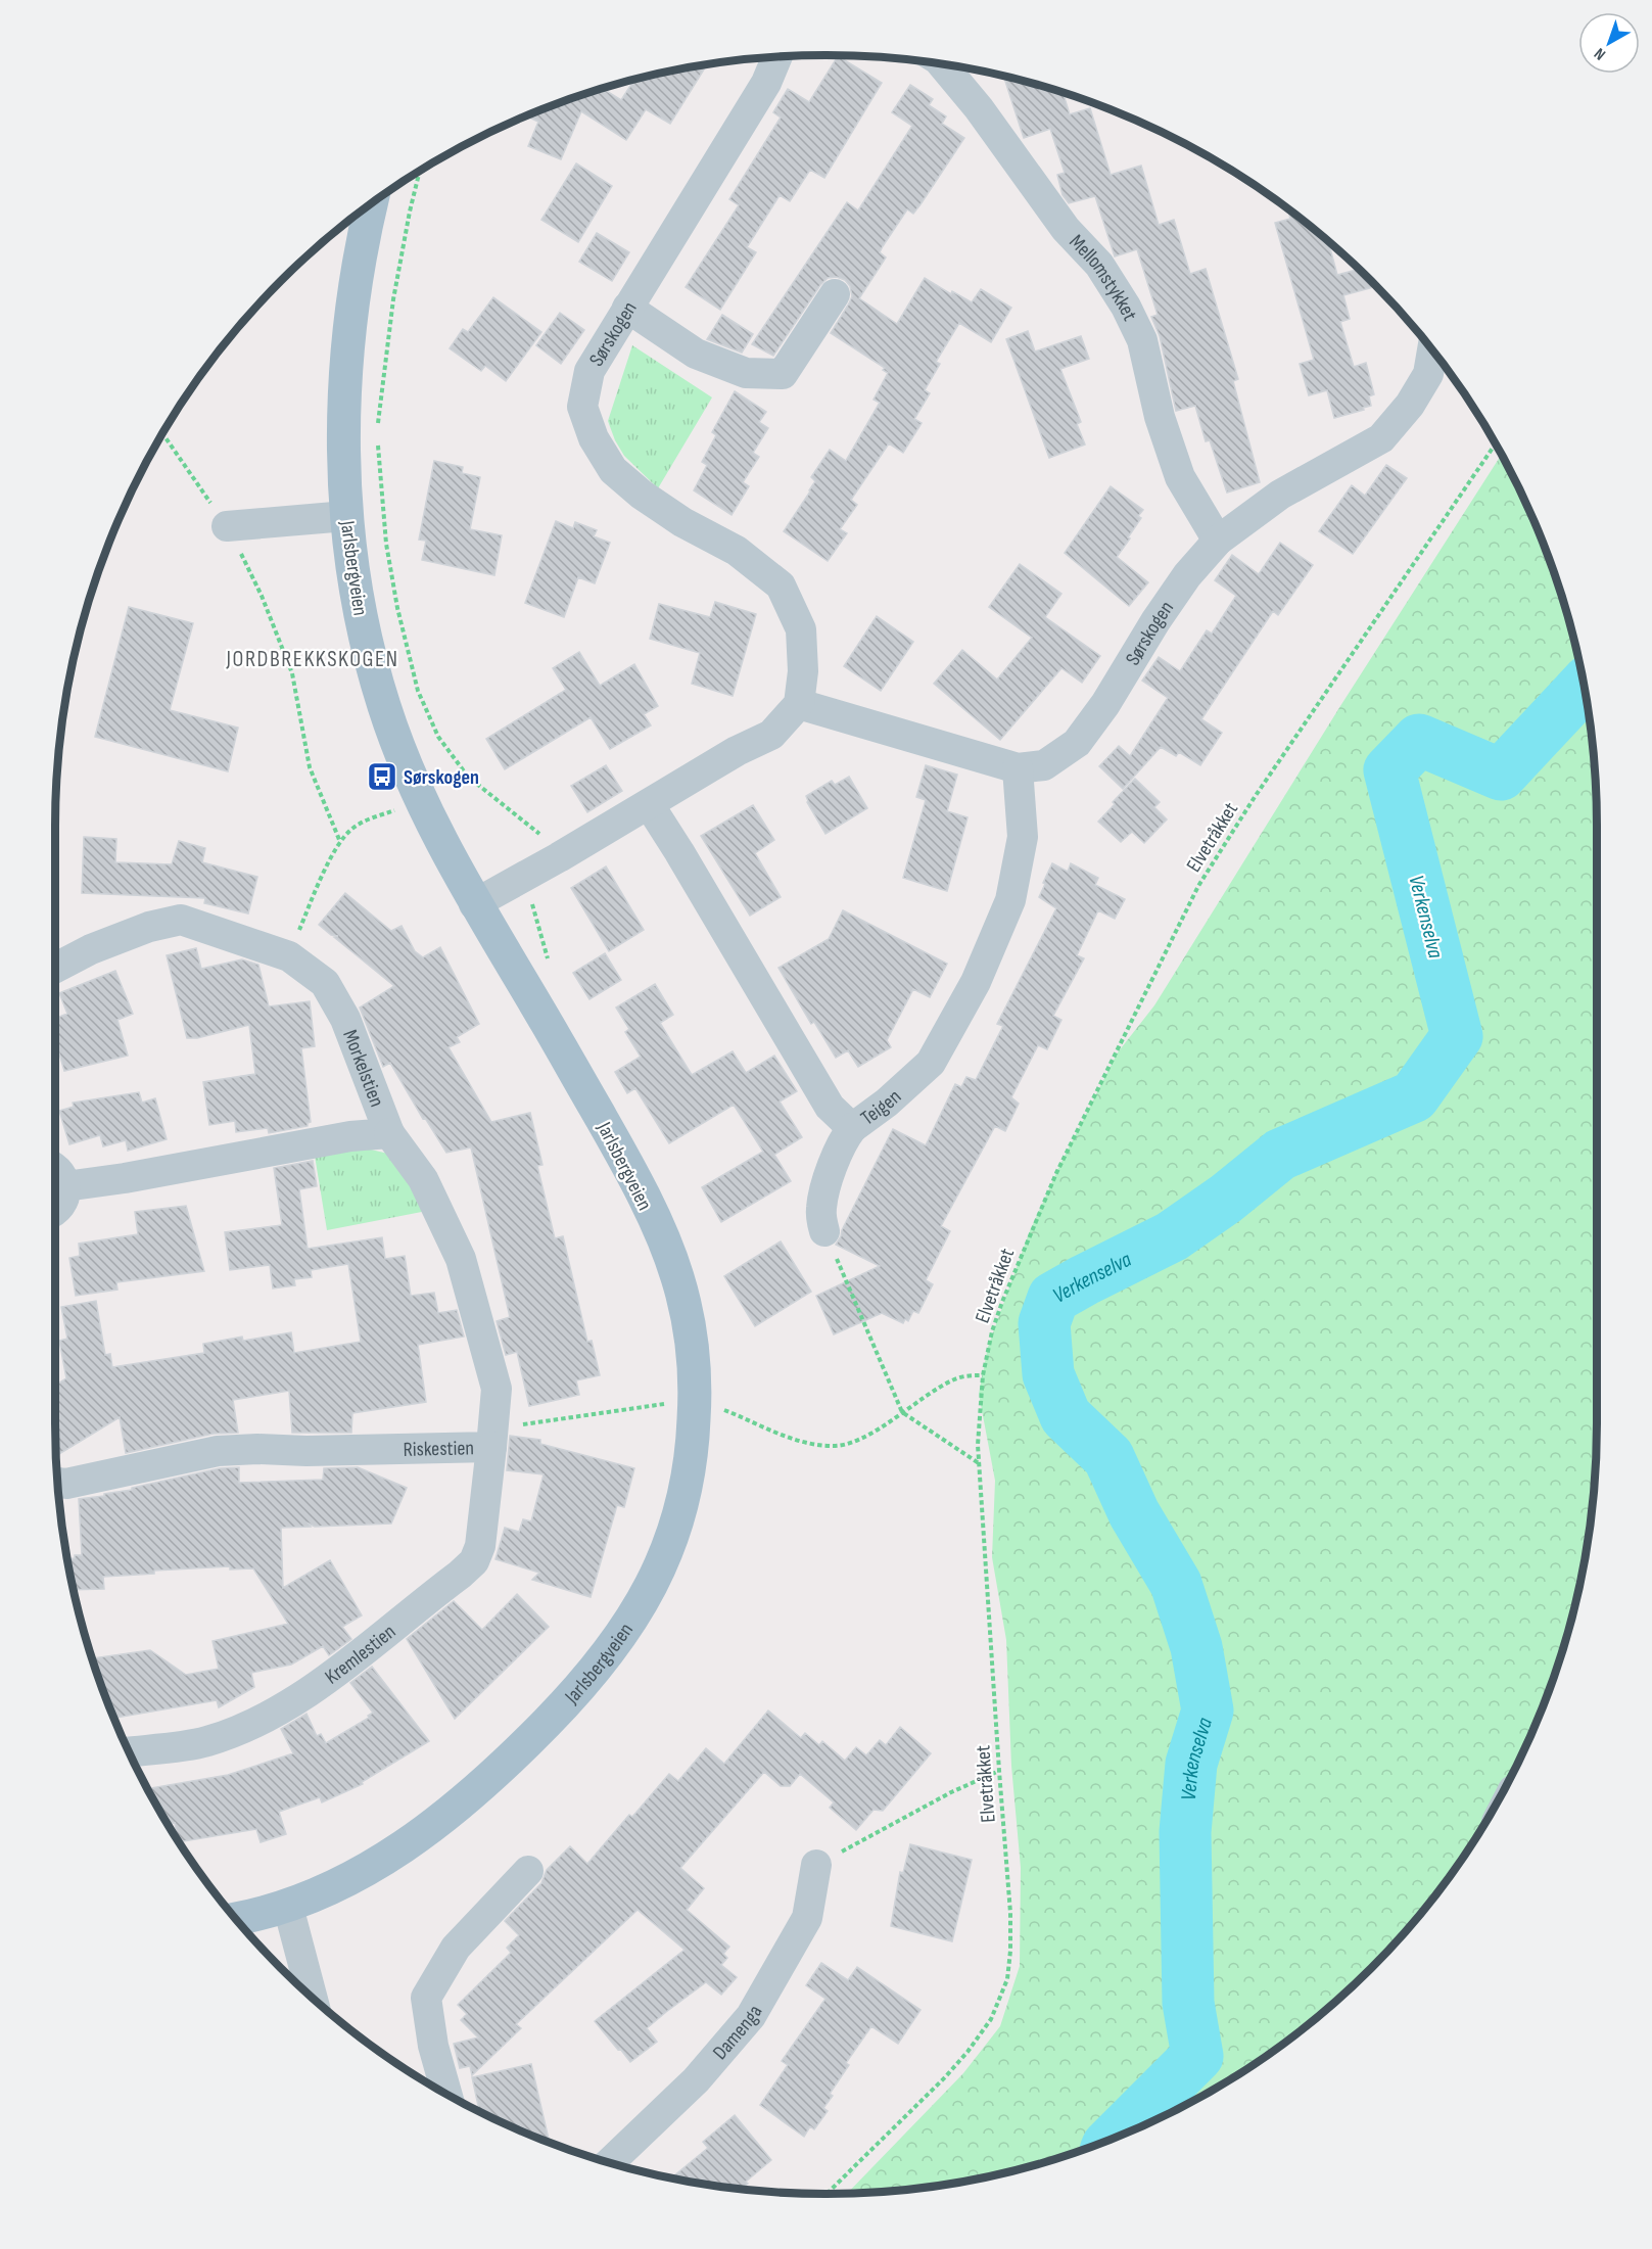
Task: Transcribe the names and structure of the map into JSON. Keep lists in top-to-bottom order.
{
  "streets": {
    "main road": ["Jarlsbergveien"],
    "street": [
      "Mellomstykket",
      "Sørskogen",
      "Morkelstien",
      "Teigen",
      "Riskestien",
      "Kremlestien",
      "Damenga"
    ],
    "path": ["Elvetråkket"]
  },
  "crossings": [
    ["Mellomstykket", "Sørskogen"],
    ["Sørskogen", "Teigen"],
    ["Morkelstien", "Riskestien"],
    ["Riskestien", "Kremlestien"]
  ],
  "districts": ["JORDBREKKSKOGEN"],
  "water": ["Verkenselva"],
  "places": {
    "bus stop": ["Sørskogen"]
  },
  "north": "bottom left"
}
